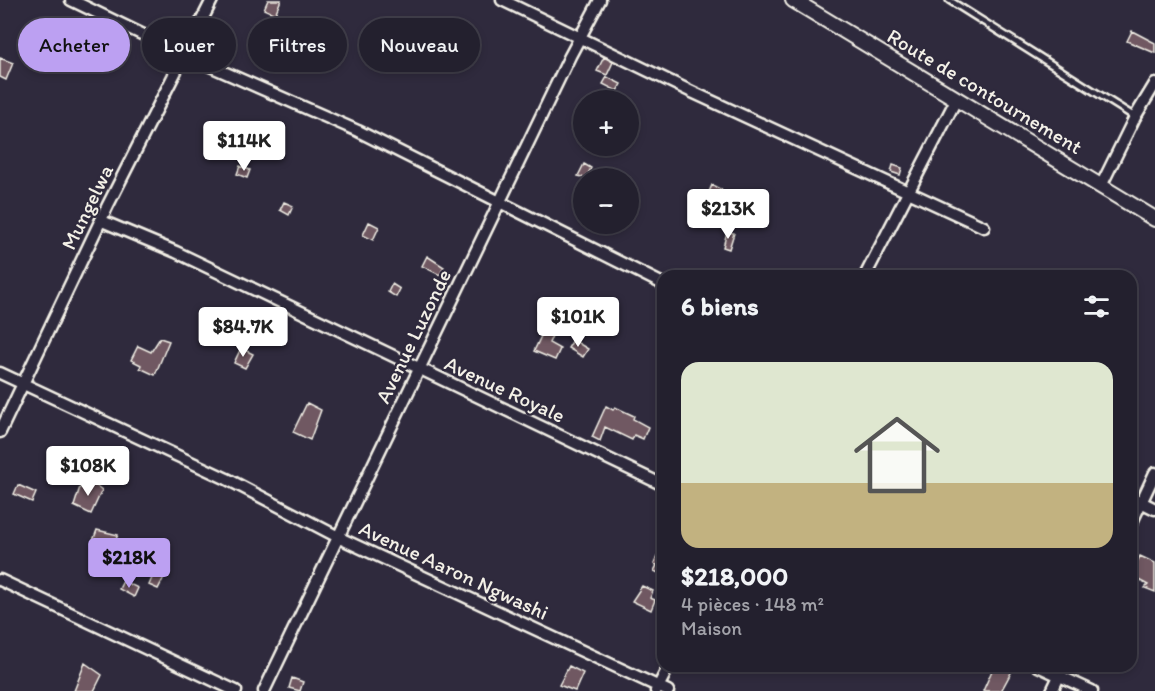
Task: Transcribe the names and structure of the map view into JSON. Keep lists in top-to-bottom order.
{
  "streets": {
    "street": [
      "Route de contournement",
      "Mungelwa",
      "Avenue Luzonde",
      "Avenue Royale",
      "Avenue Aaron Ngwashi"
    ]
  },
  "crossings": [
    ["Mungelwa", "Avenue Royale"],
    ["Mungelwa", "Avenue Aaron Ngwashi"],
    ["Avenue Luzonde", "Avenue Royale"],
    ["Avenue Luzonde", "Avenue Aaron Ngwashi"]
  ],
  "page": {
    "chip": [
      "Acheter",
      "Louer",
      "Filtres",
      "Nouveau"
    ],
    "map_buttons": ["+", "−"],
    "price": [
      "$114K",
      "$213K",
      "$101K",
      "$84.7K",
      "$108K",
      "$218K"
    ],
    "heading": "6 biens",
    "list": [
      {
        "name": "$218,000",
        "note": "4 pièces · 148 m² · Maison"
      }
    ]
  }
}
